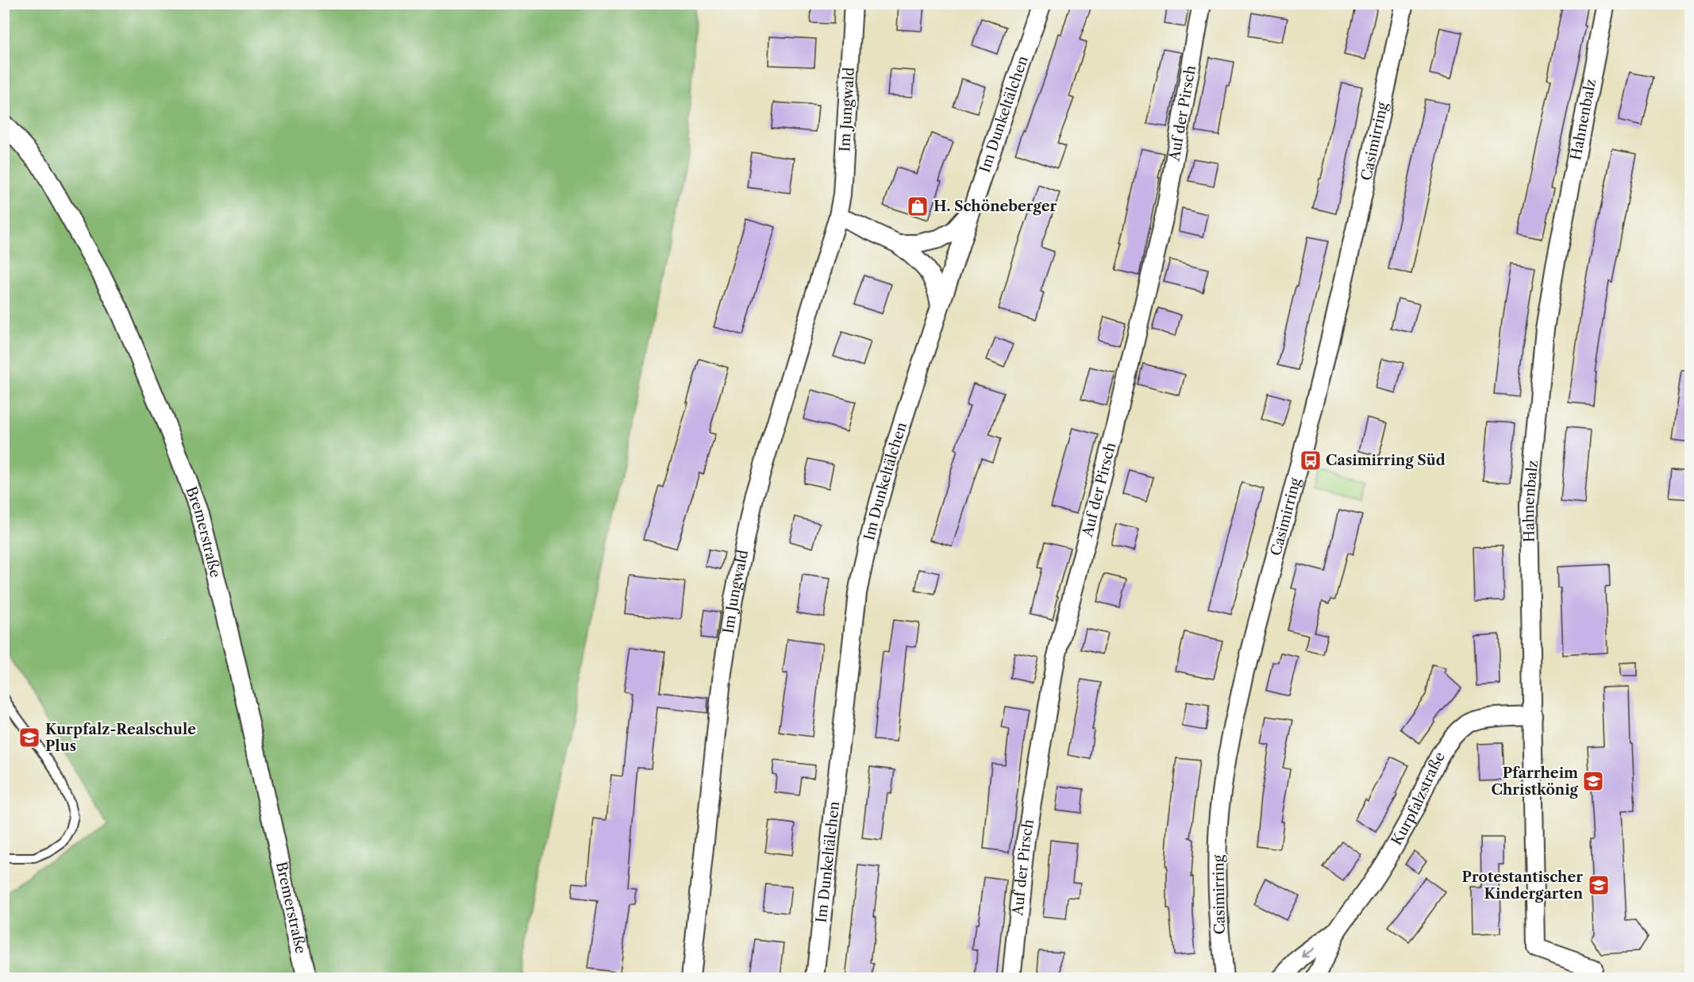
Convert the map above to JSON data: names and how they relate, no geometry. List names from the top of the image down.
{
  "streets": {
    "street": [
      "Im Jungwald",
      "Auf der Pirsch",
      "Im Dunkeltälchen",
      "Hahnenbalz",
      "Casimirring",
      "Bremerstraße",
      "Kurpfalzstraße"
    ]
  },
  "crossings": [
    ["Hahnenbalz", "Kurpfalzstraße"]
  ],
  "places": {
    "shop": ["H. Schöneberger"],
    "bus stop": ["Casimirring Süd"],
    "school or university": ["Kurpfalz-Realschule Plus", "Pfarrheim Christkönig", "Protestantischer Kindergarten"]
  }
}
